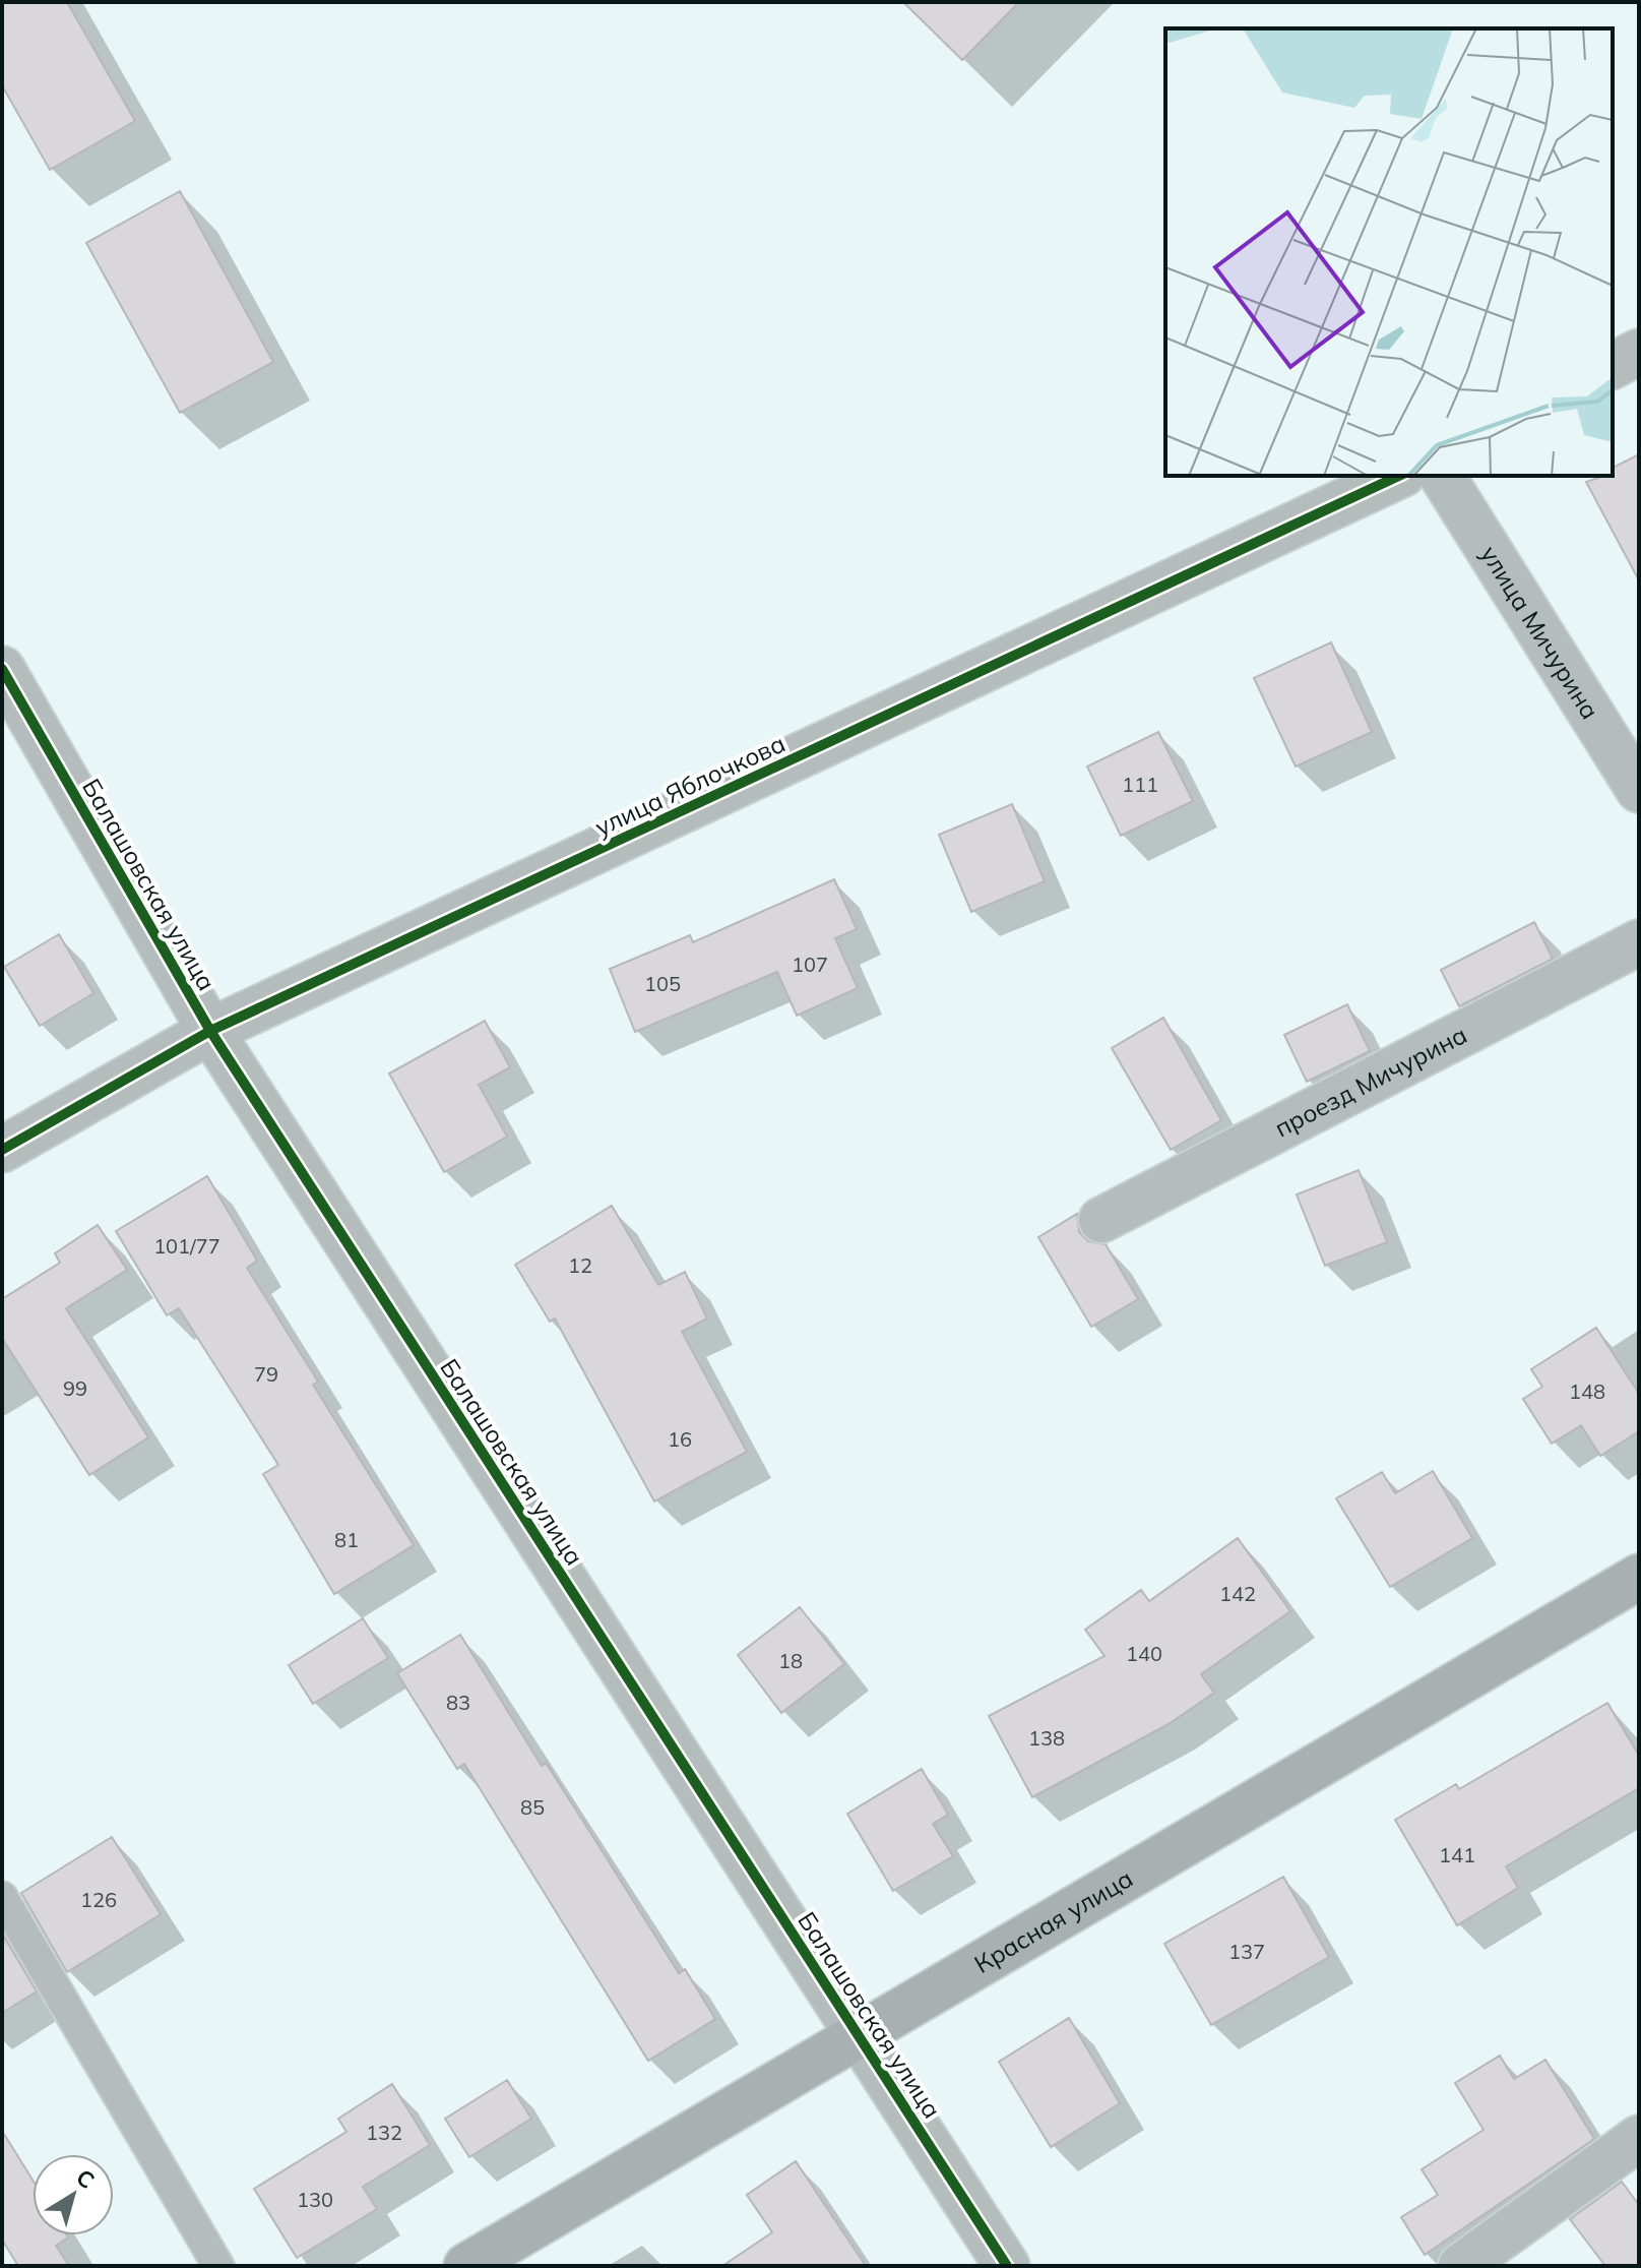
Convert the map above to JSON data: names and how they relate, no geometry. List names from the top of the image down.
{
  "streets": {
    "main road": ["Красная улица"],
    "street": [
      "улица Мичурина",
      "улица Яблочкова",
      "Балашовская улица",
      "проезд Мичурина"
    ]
  },
  "crossings": [
    ["улица Яблочкова", "Балашовская улица"],
    ["Балашовская улица", "Красная улица"]
  ],
  "house_numbers": [
    "111",
    "107",
    "105",
    "101/77",
    "12",
    "79",
    "99",
    "148",
    "16",
    "81",
    "142",
    "140",
    "18",
    "83",
    "138",
    "85",
    "141",
    "126",
    "137",
    "132",
    "130"
  ],
  "north": "top right"
}
